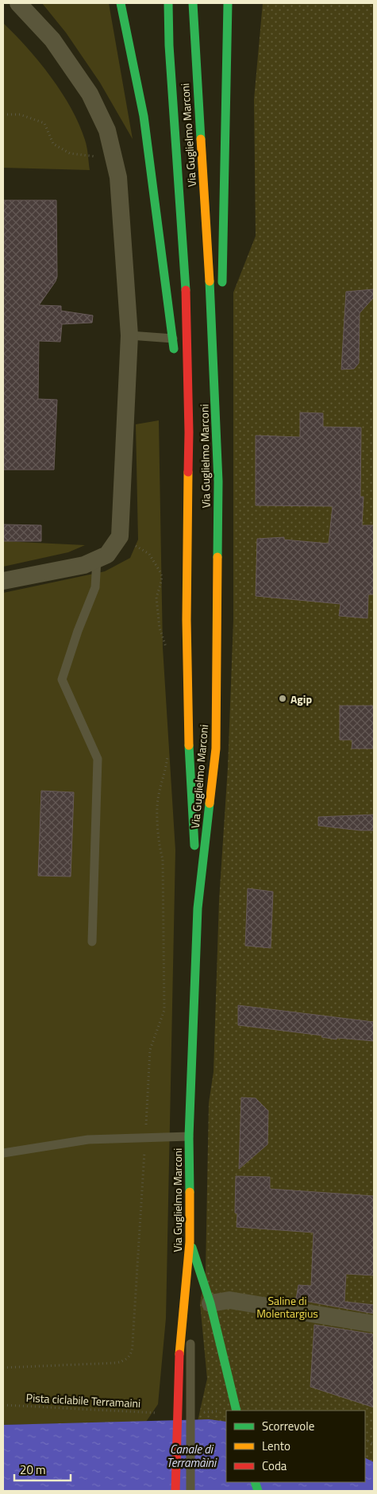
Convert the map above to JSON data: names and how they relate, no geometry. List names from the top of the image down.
{
  "streets": {
    "main road": ["Via Guglielmo Marconi"],
    "path": ["Pista ciclabile Terramaini"]
  },
  "water": ["Canale di Terramàini"],
  "parks": ["Saline di Molentargius"],
  "places": ["Agip"],
  "legend": ["Scorrevole", "Lento", "Coda"],
  "scale_bar": "20 m"
}
